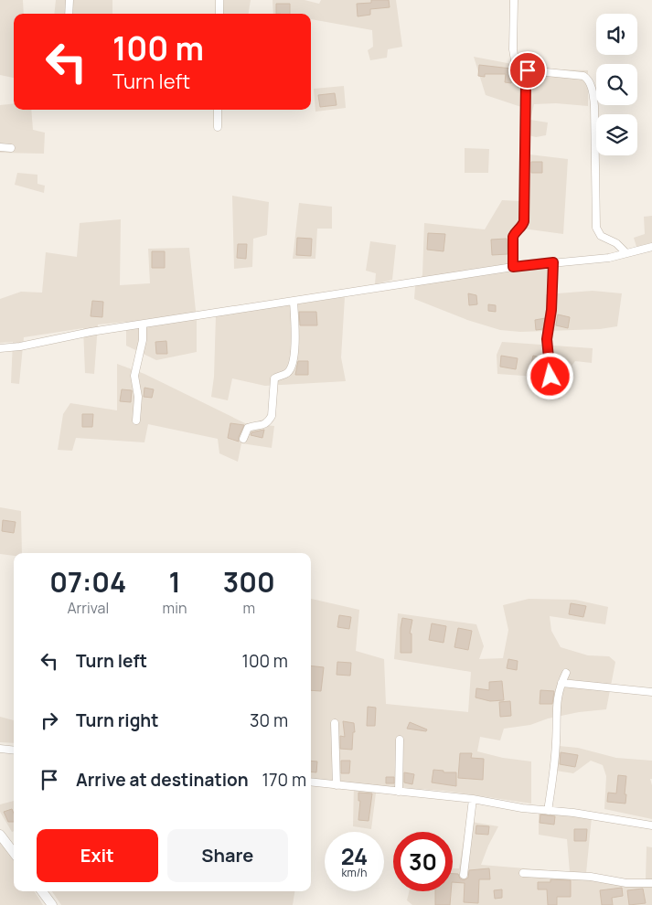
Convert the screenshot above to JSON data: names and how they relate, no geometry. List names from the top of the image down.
{
  "page": {
    "turn": ["100 m", "Turn left"],
    "eta": [
      "07:04",
      "Arrival",
      "1",
      "min",
      "300",
      "m"
    ],
    "list": [
      {
        "name": "Turn left",
        "value": "100 m"
      },
      {
        "name": "Turn right",
        "value": "30 m"
      },
      {
        "name": "Arrive at destination",
        "value": "170 m"
      }
    ],
    "buttons": ["Exit", "Share"],
    "speed": "24 km/h",
    "limit": "30"
  }
}
